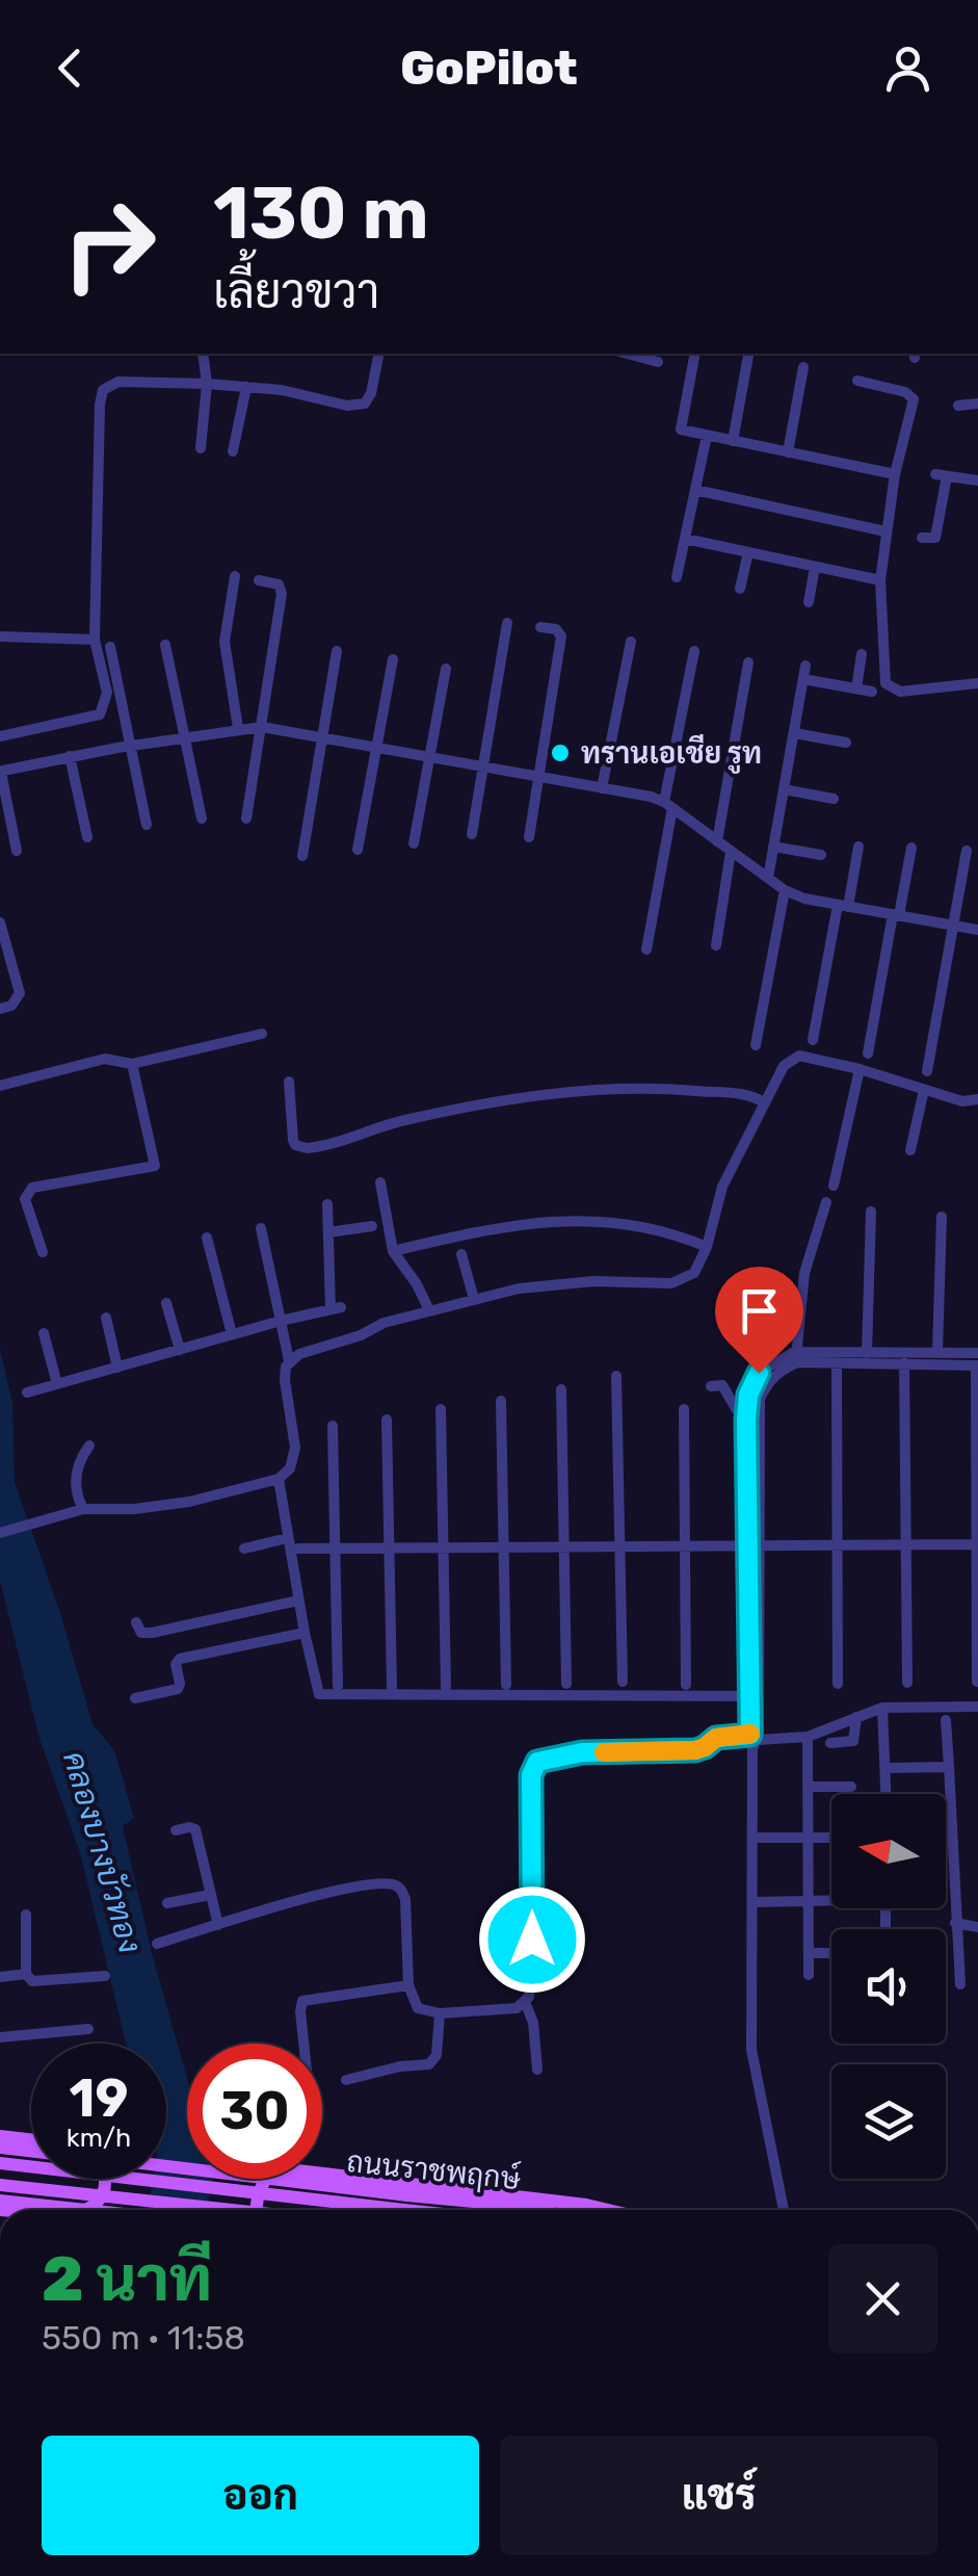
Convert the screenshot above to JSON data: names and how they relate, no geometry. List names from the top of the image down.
{
  "streets": {
    "main road": ["ถนนราชพฤกษ์"]
  },
  "water": ["คลองบางบัวทอง"],
  "places": ["ทรานเอเชีย รูท"],
  "north": "left",
  "page": {
    "header": "GoPilot",
    "turn": ["130 m", "เลี้ยวขวา"],
    "speed": "19 km/h",
    "limit": "30",
    "heading": ["2 นาที", "550 m · 11:58"],
    "buttons": ["ออก", "แชร์"]
  }
}
